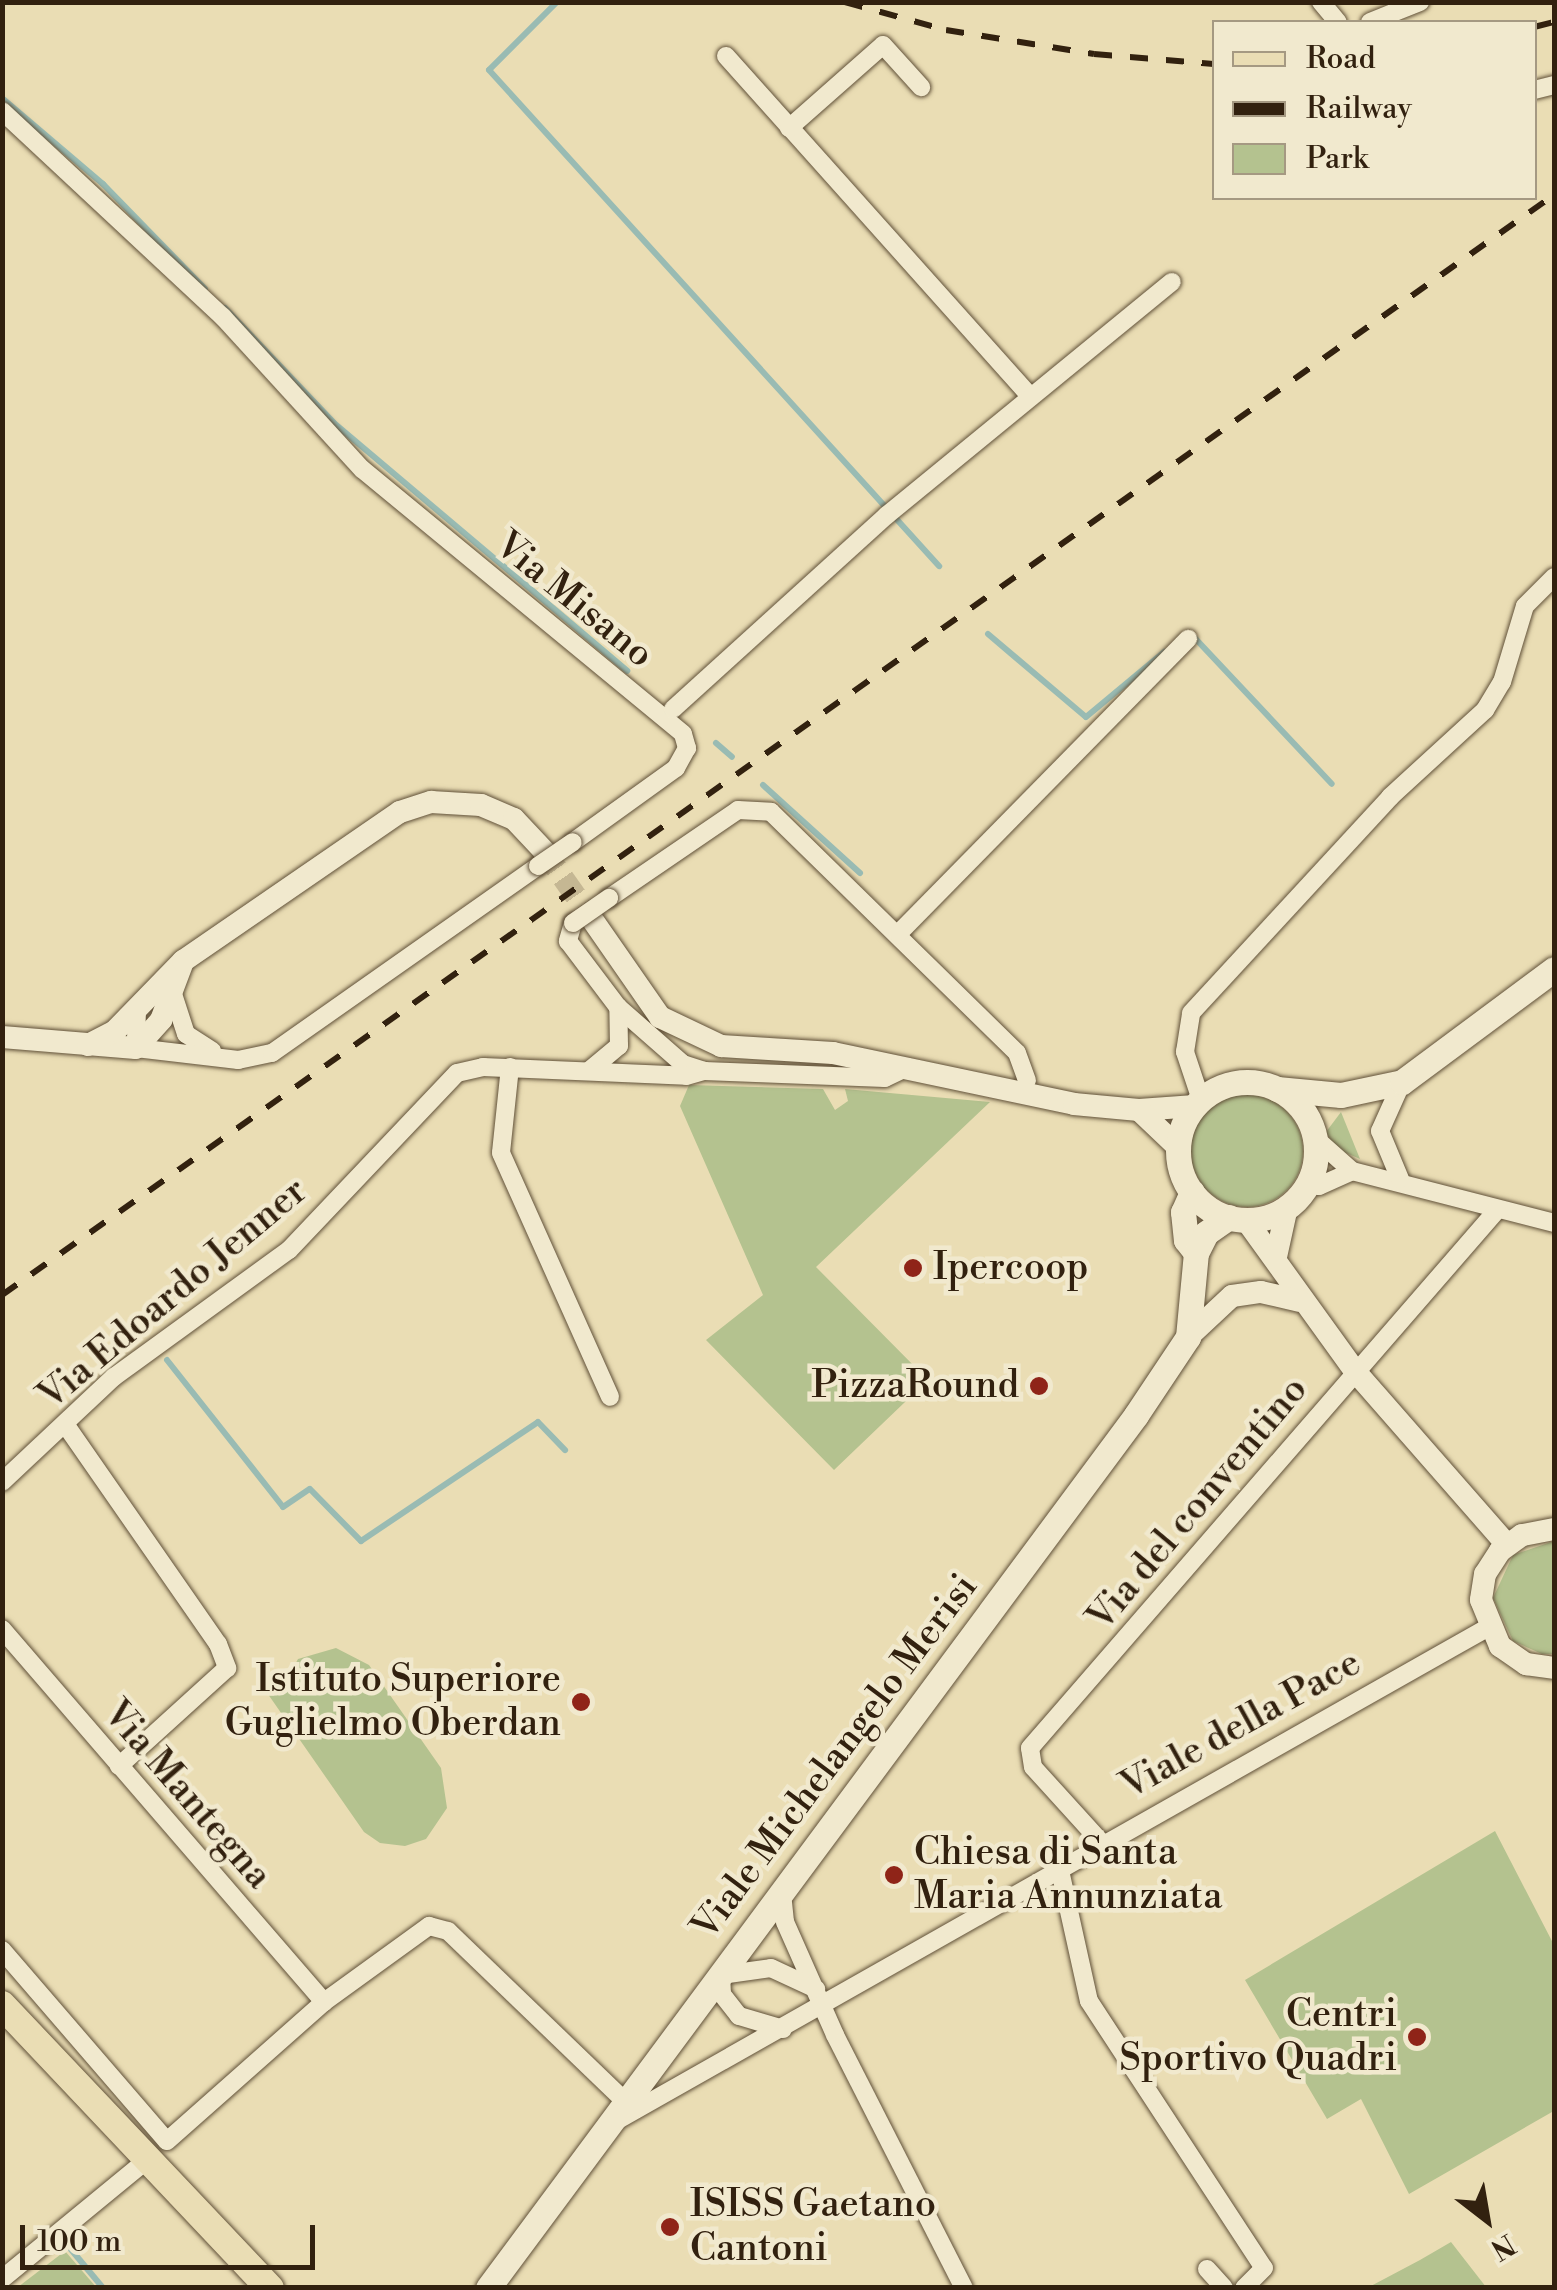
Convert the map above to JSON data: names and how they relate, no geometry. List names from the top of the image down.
{
  "streets": {
    "main road": ["Viale Michelangelo Merisi"],
    "street": [
      "Via Misano",
      "Via Edoardo Jenner",
      "Via del conventino",
      "Viale della Pace",
      "Via Mantegna"
    ]
  },
  "crossings": [
    ["Via del conventino", "Viale della Pace"],
    ["Viale della Pace", "Viale Michelangelo Merisi"]
  ],
  "places": [
    "Ipercoop",
    "PizzaRound",
    "Istituto Superiore Guglielmo Oberdan",
    "Chiesa di Santa Maria Annunziata",
    "Centri Sportivo Quadri",
    "ISISS Gaetano Cantoni"
  ],
  "legend": ["Road", "Railway", "Park"],
  "scale_bar": "100 m",
  "north": "bottom right"
}
